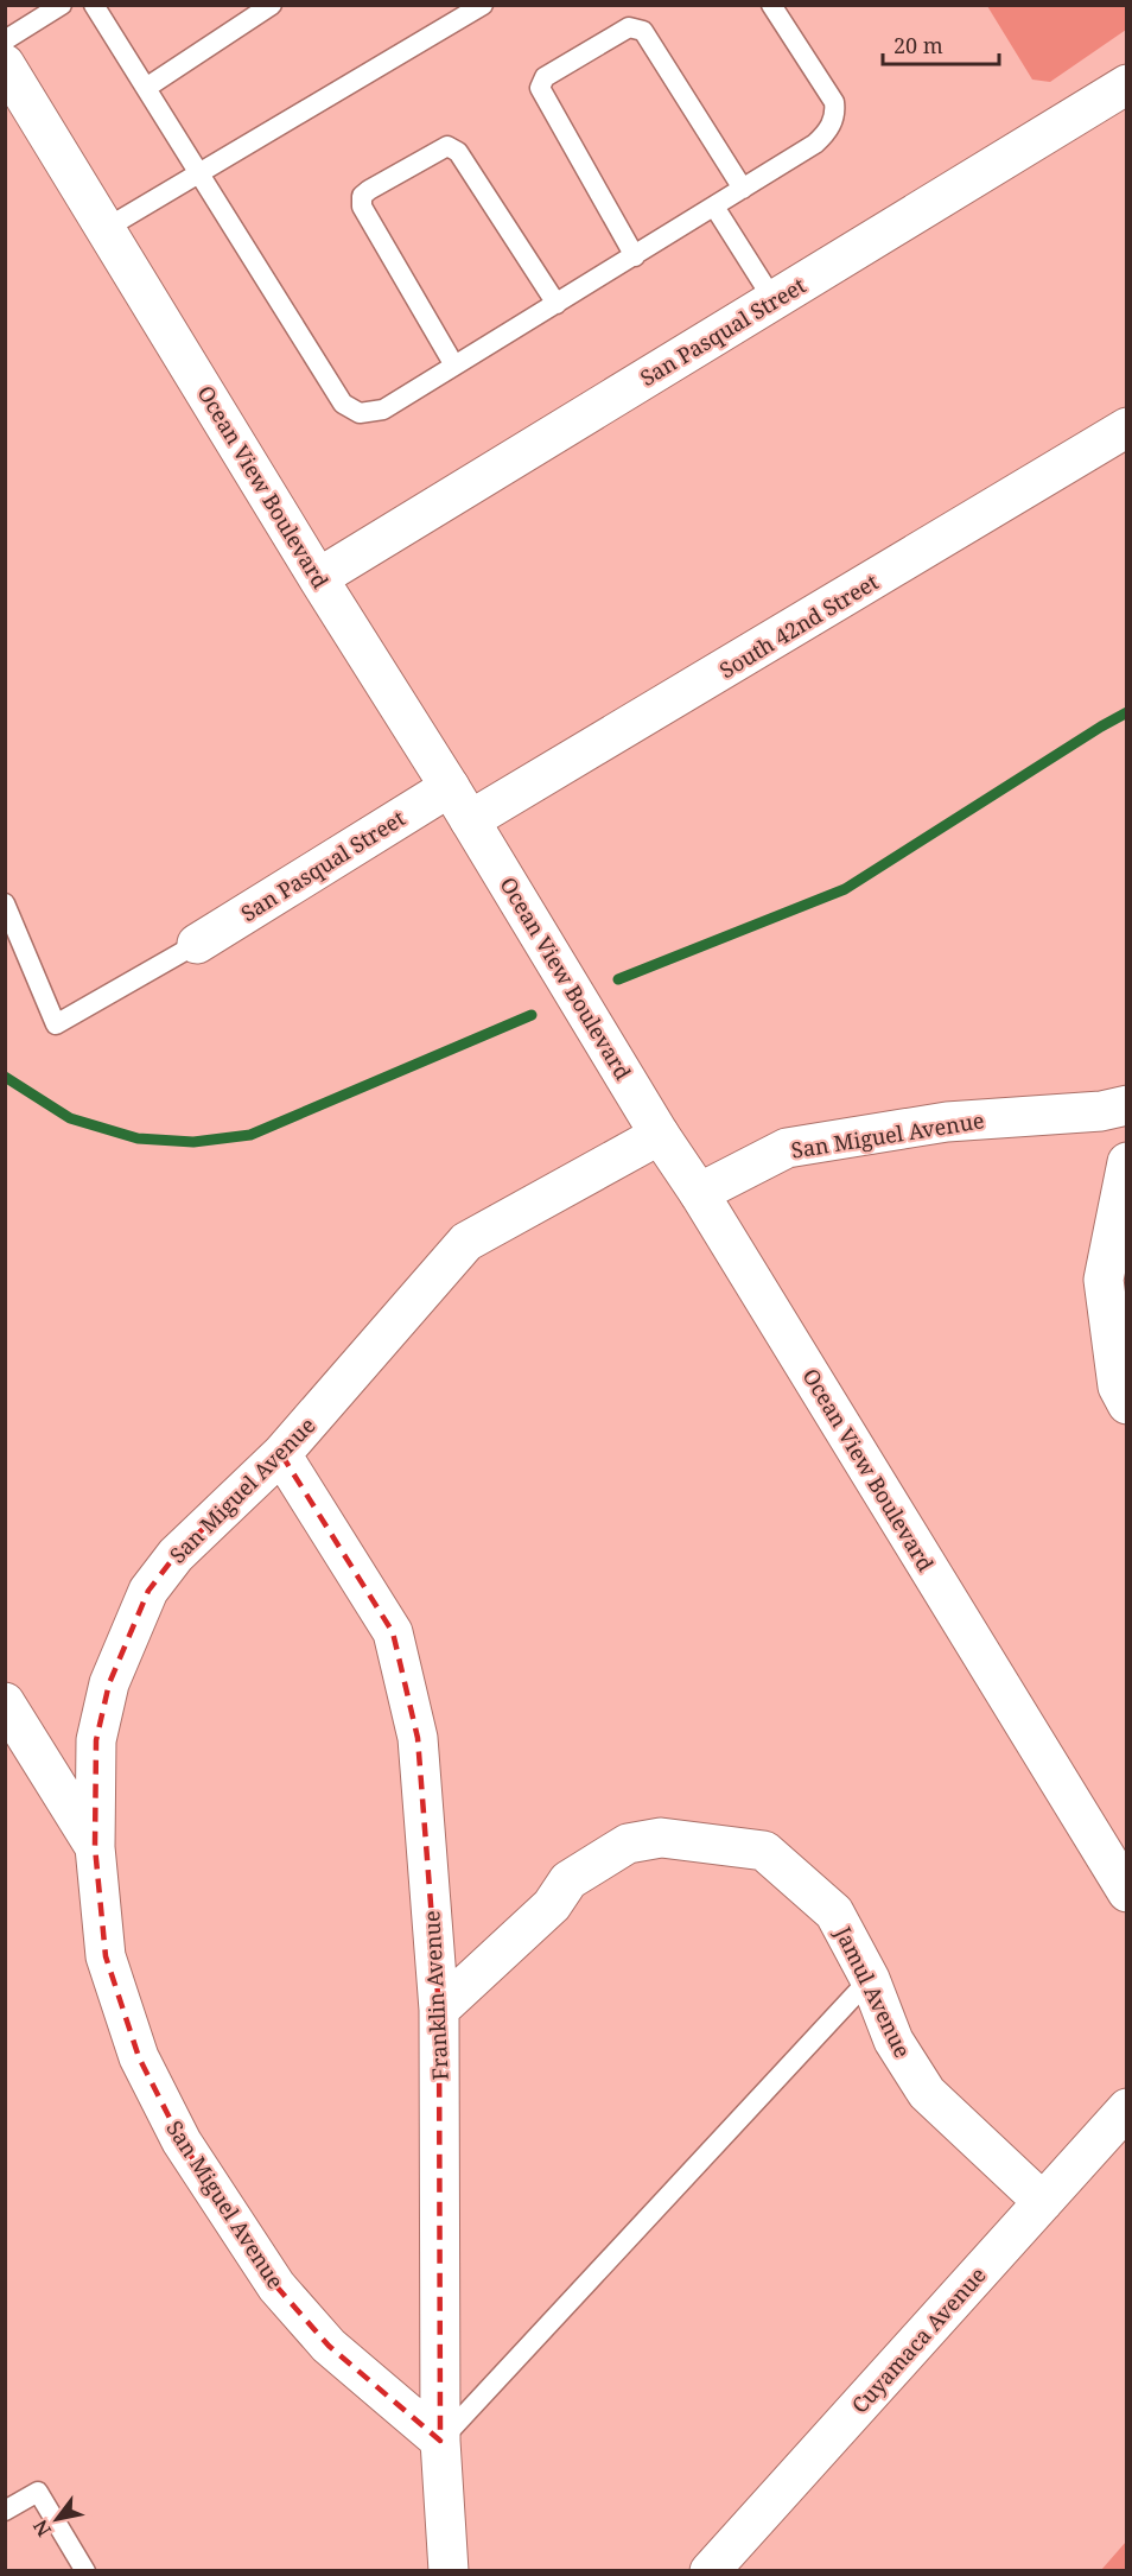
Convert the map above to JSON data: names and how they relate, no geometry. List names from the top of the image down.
{
  "streets": {
    "street": [
      "San Pasqual Street",
      "Ocean View Boulevard",
      "South 42nd Street",
      "San Miguel Avenue",
      "Jamul Avenue",
      "Franklin Avenue",
      "Cuyamaca Avenue"
    ]
  },
  "crossings": [
    ["San Pasqual Street", "Ocean View Boulevard"],
    ["Ocean View Boulevard", "South 42nd Street"],
    ["Ocean View Boulevard", "San Miguel Avenue"],
    ["San Miguel Avenue", "Franklin Avenue"],
    ["Jamul Avenue", "Franklin Avenue"],
    ["Jamul Avenue", "Cuyamaca Avenue"]
  ],
  "scale_bar": "20 m",
  "north": "bottom left"
}
